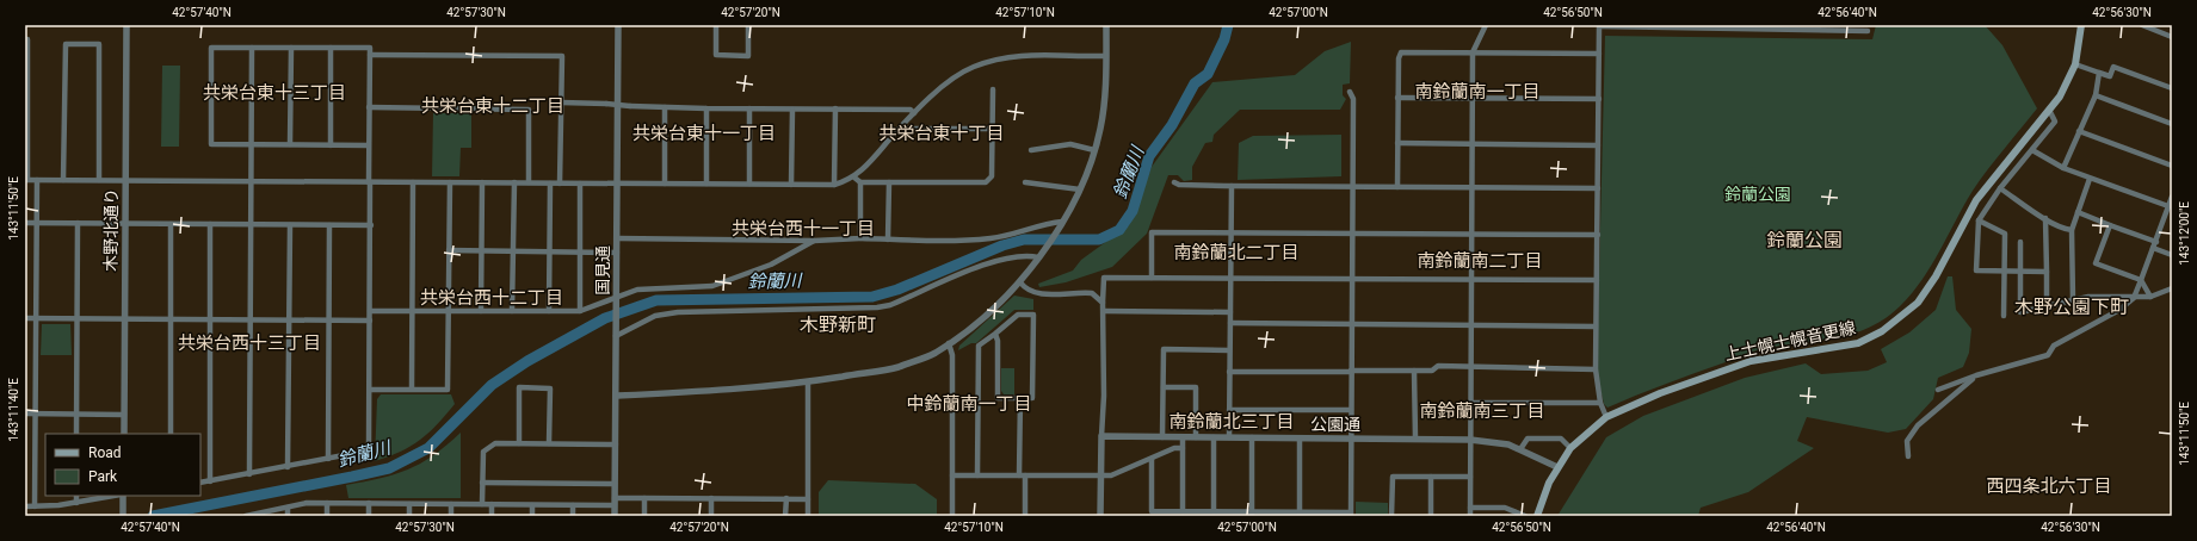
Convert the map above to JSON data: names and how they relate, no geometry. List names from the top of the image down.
{
  "streets": {
    "main road": ["上士幌士幌音更線"],
    "street": ["木野北通り", "国見通", "公園通"]
  },
  "crossings": [
    ["上士幌士幌音更線", "公園通"]
  ],
  "districts": [
    "南鈴蘭南一丁目",
    "共栄台東十三丁目",
    "共栄台東十二丁目",
    "共栄台東十一丁目",
    "共栄台東十丁目",
    "共栄台西十一丁目",
    "鈴蘭公園",
    "南鈴蘭北二丁目",
    "南鈴蘭南二丁目",
    "共栄台西十二丁目",
    "木野公園下町",
    "木野新町",
    "共栄台西十三丁目",
    "中鈴蘭南一丁目",
    "南鈴蘭南三丁目",
    "南鈴蘭北三丁目",
    "西四条北六丁目"
  ],
  "water": ["鈴蘭川"],
  "parks": ["鈴蘭公園"],
  "legend": ["Road", "Park"],
  "coordinates": [
    "42°57'40\"N",
    "42°57'30\"N",
    "42°57'20\"N",
    "42°57'10\"N",
    "42°57'00\"N",
    "42°56'50\"N",
    "42°56'40\"N",
    "42°56'30\"N",
    "143°11'50\"E",
    "143°12'00\"E",
    "143°11'40\"E"
  ]
}
